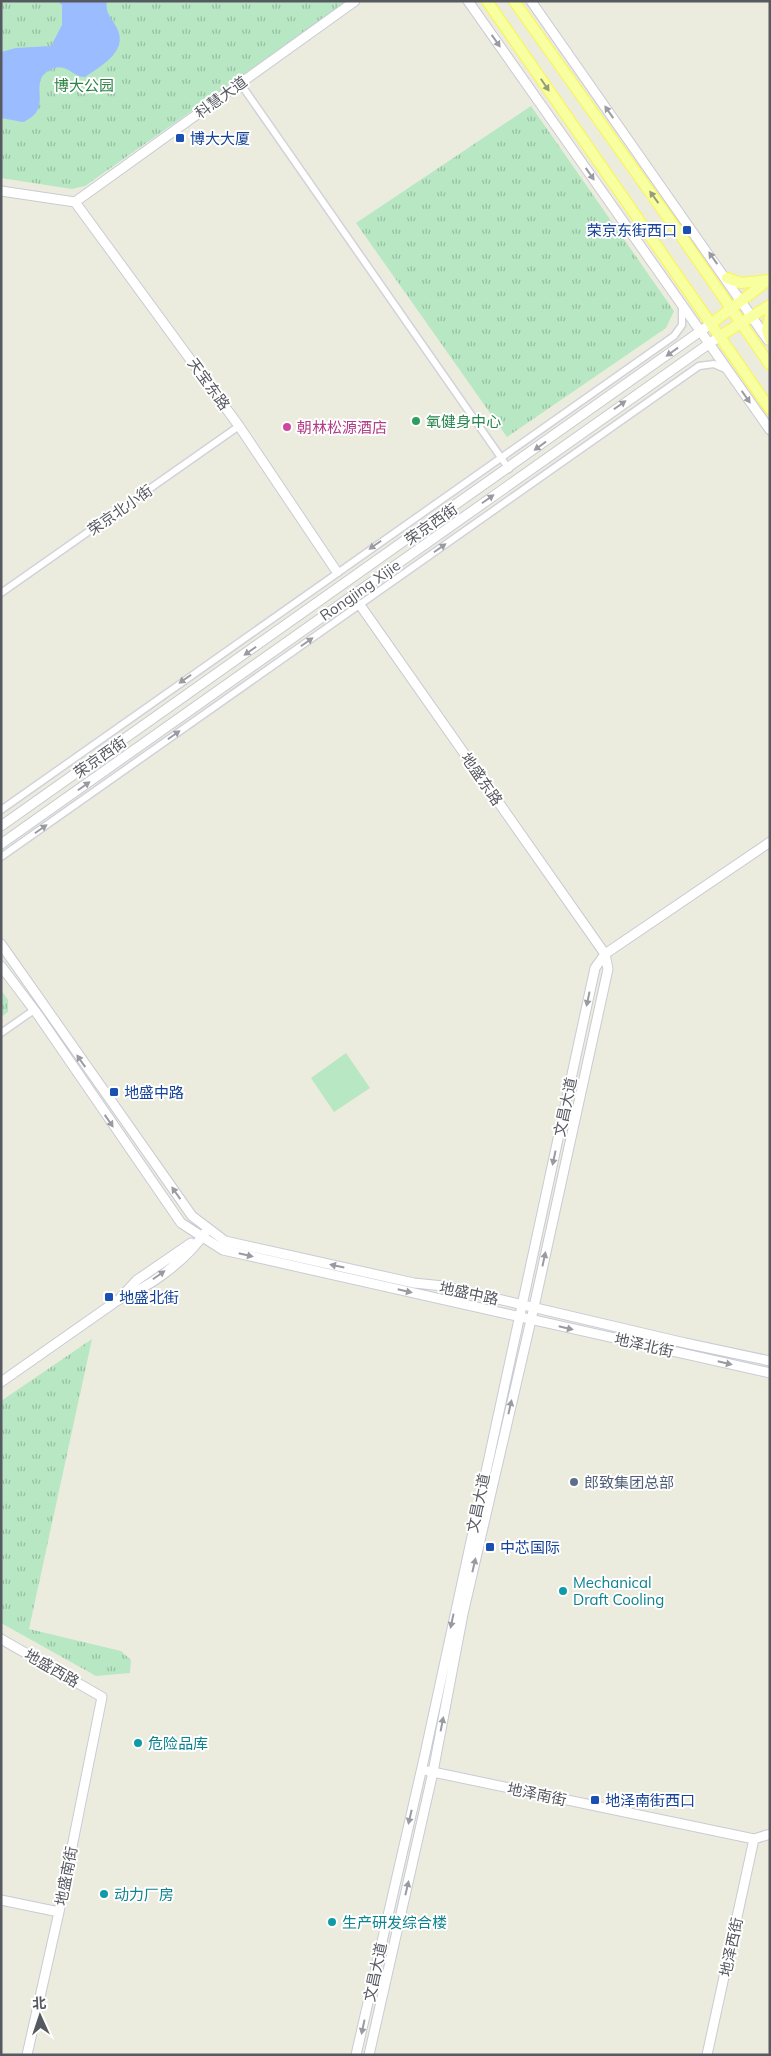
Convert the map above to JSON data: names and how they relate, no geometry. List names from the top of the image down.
{
  "streets": {
    "street": [
      "科慧大道",
      "天宝东路",
      "荣京北小街",
      "荣京西街",
      "Rongjing Xijie",
      "地盛东路",
      "文昌大道",
      "地盛中路",
      "地泽北街",
      "地盛西路",
      "地泽南街",
      "地盛南街",
      "地泽西街"
    ]
  },
  "crossings": [
    ["科慧大道", "天宝东路"],
    ["天宝东路", "荣京北小街"],
    ["地盛东路", "文昌大道"],
    ["文昌大道", "地盛中路"],
    ["文昌大道", "地泽北街"],
    ["文昌大道", "地泽南街"],
    ["地盛中路", "地泽北街"],
    ["地盛西路", "地盛南街"],
    ["地泽南街", "地泽西街"]
  ],
  "parks": ["博大公园"],
  "places": {
    "transit": [
      "博大大厦",
      "荣京东街西口",
      "地盛中路",
      "地盛北街",
      "中芯国际",
      "地泽南街西口"
    ],
    "other": [
      "氧健身中心",
      "朝林松源酒店",
      "郎致集团总部",
      "Mechanical Draft Cooling",
      "危险品库",
      "动力厂房",
      "生产研发综合楼"
    ]
  },
  "north": "top"
}
